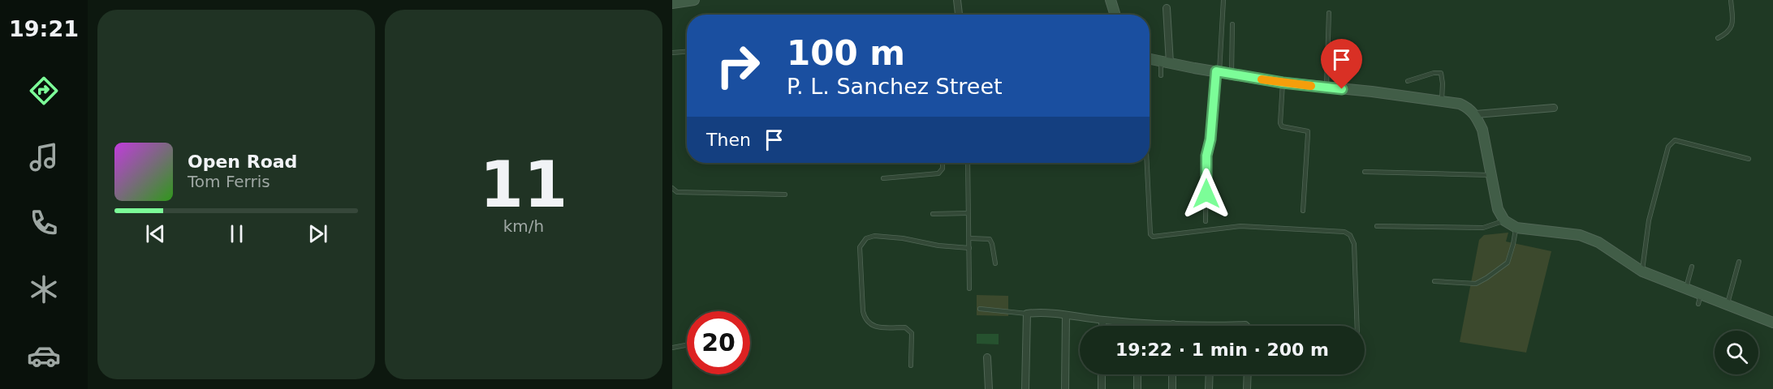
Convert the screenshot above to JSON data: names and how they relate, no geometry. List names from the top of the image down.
{
  "page": {
    "tabs": "19:21",
    "tile": ["11", "km/h"],
    "turn": ["100 m", "P. L. Sanchez Street"],
    "then": "Then",
    "song": ["Open Road", "Tom Ferris"],
    "limit": "20",
    "trip": "19:22 · 1 min · 200 m"
  }
}
